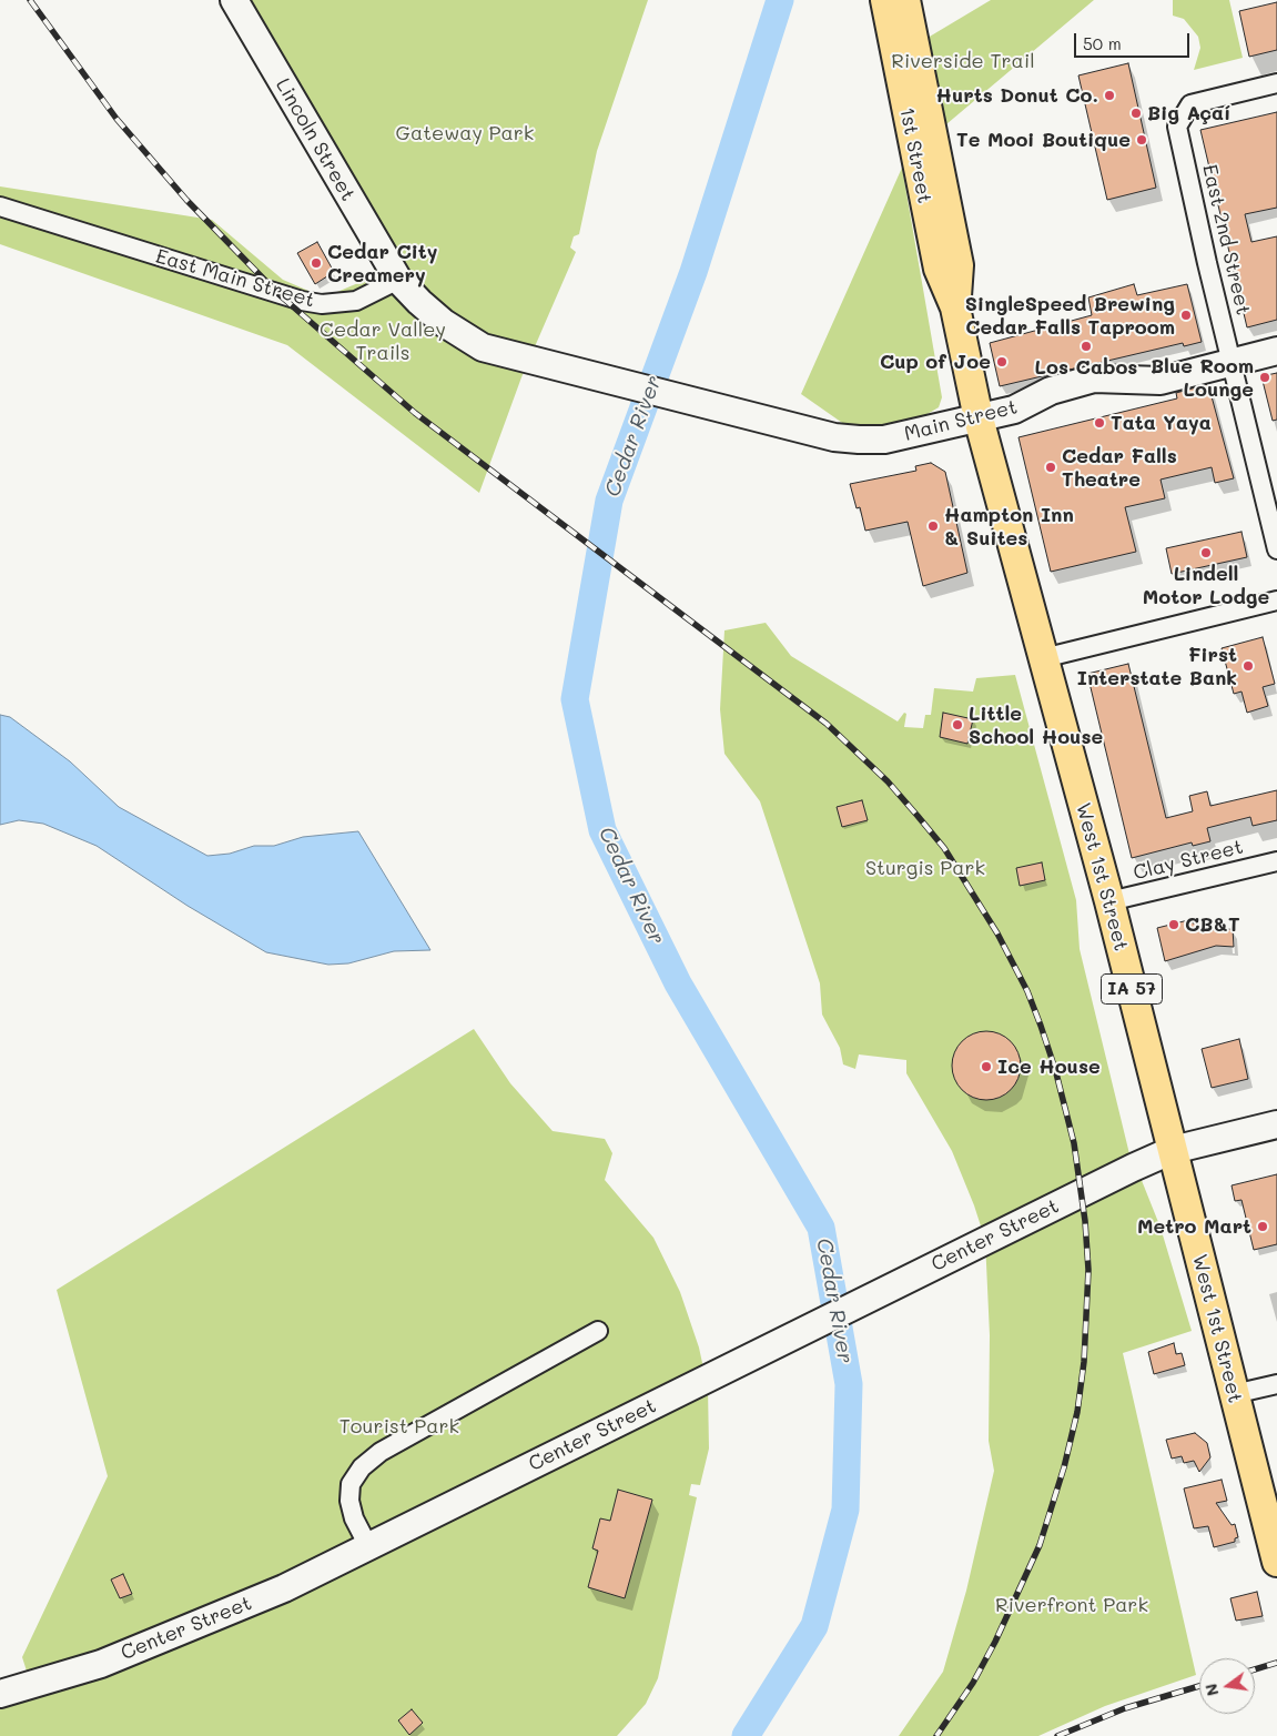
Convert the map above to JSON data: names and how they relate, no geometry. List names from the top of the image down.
{
  "streets": {
    "main road": [
      "Lincoln Street",
      "1st Street",
      "Main Street",
      "West 1st Street",
      "IA 57",
      "Center Street"
    ],
    "street": ["East 2nd Street", "East Main Street", "Clay Street"]
  },
  "crossings": [
    ["Lincoln Street", "East Main Street"],
    ["Lincoln Street", "Main Street"],
    ["1st Street", "Main Street"],
    ["1st Street", "West 1st Street"],
    ["East 2nd Street", "Main Street"],
    ["East Main Street", "Main Street"],
    ["Main Street", "West 1st Street"],
    ["Clay Street", "West 1st Street"],
    ["West 1st Street", "Center Street"]
  ],
  "water": ["Cedar River"],
  "parks": [
    "Riverside Trail",
    "Gateway Park",
    "Cedar Valley Trails",
    "Sturgis Park",
    "Tourist Park",
    "Riverfront Park"
  ],
  "places": [
    "Hurts Donut Co.",
    "Big Açaí",
    "Te Mooi Boutique",
    "Cedar City Creamery",
    "SingleSpeed Brewing Cedar Falls Taproom",
    "Los Cabos",
    "Cup of Joe",
    "Blue Room Lounge",
    "Tata Yaya",
    "Cedar Falls Theatre",
    "Hampton Inn & Suites",
    "Lindell Motor Lodge",
    "First Interstate Bank",
    "Little School House",
    "CB&T",
    "Ice House",
    "Metro Mart"
  ],
  "scale_bar": "50 m",
  "north": "left"
}
